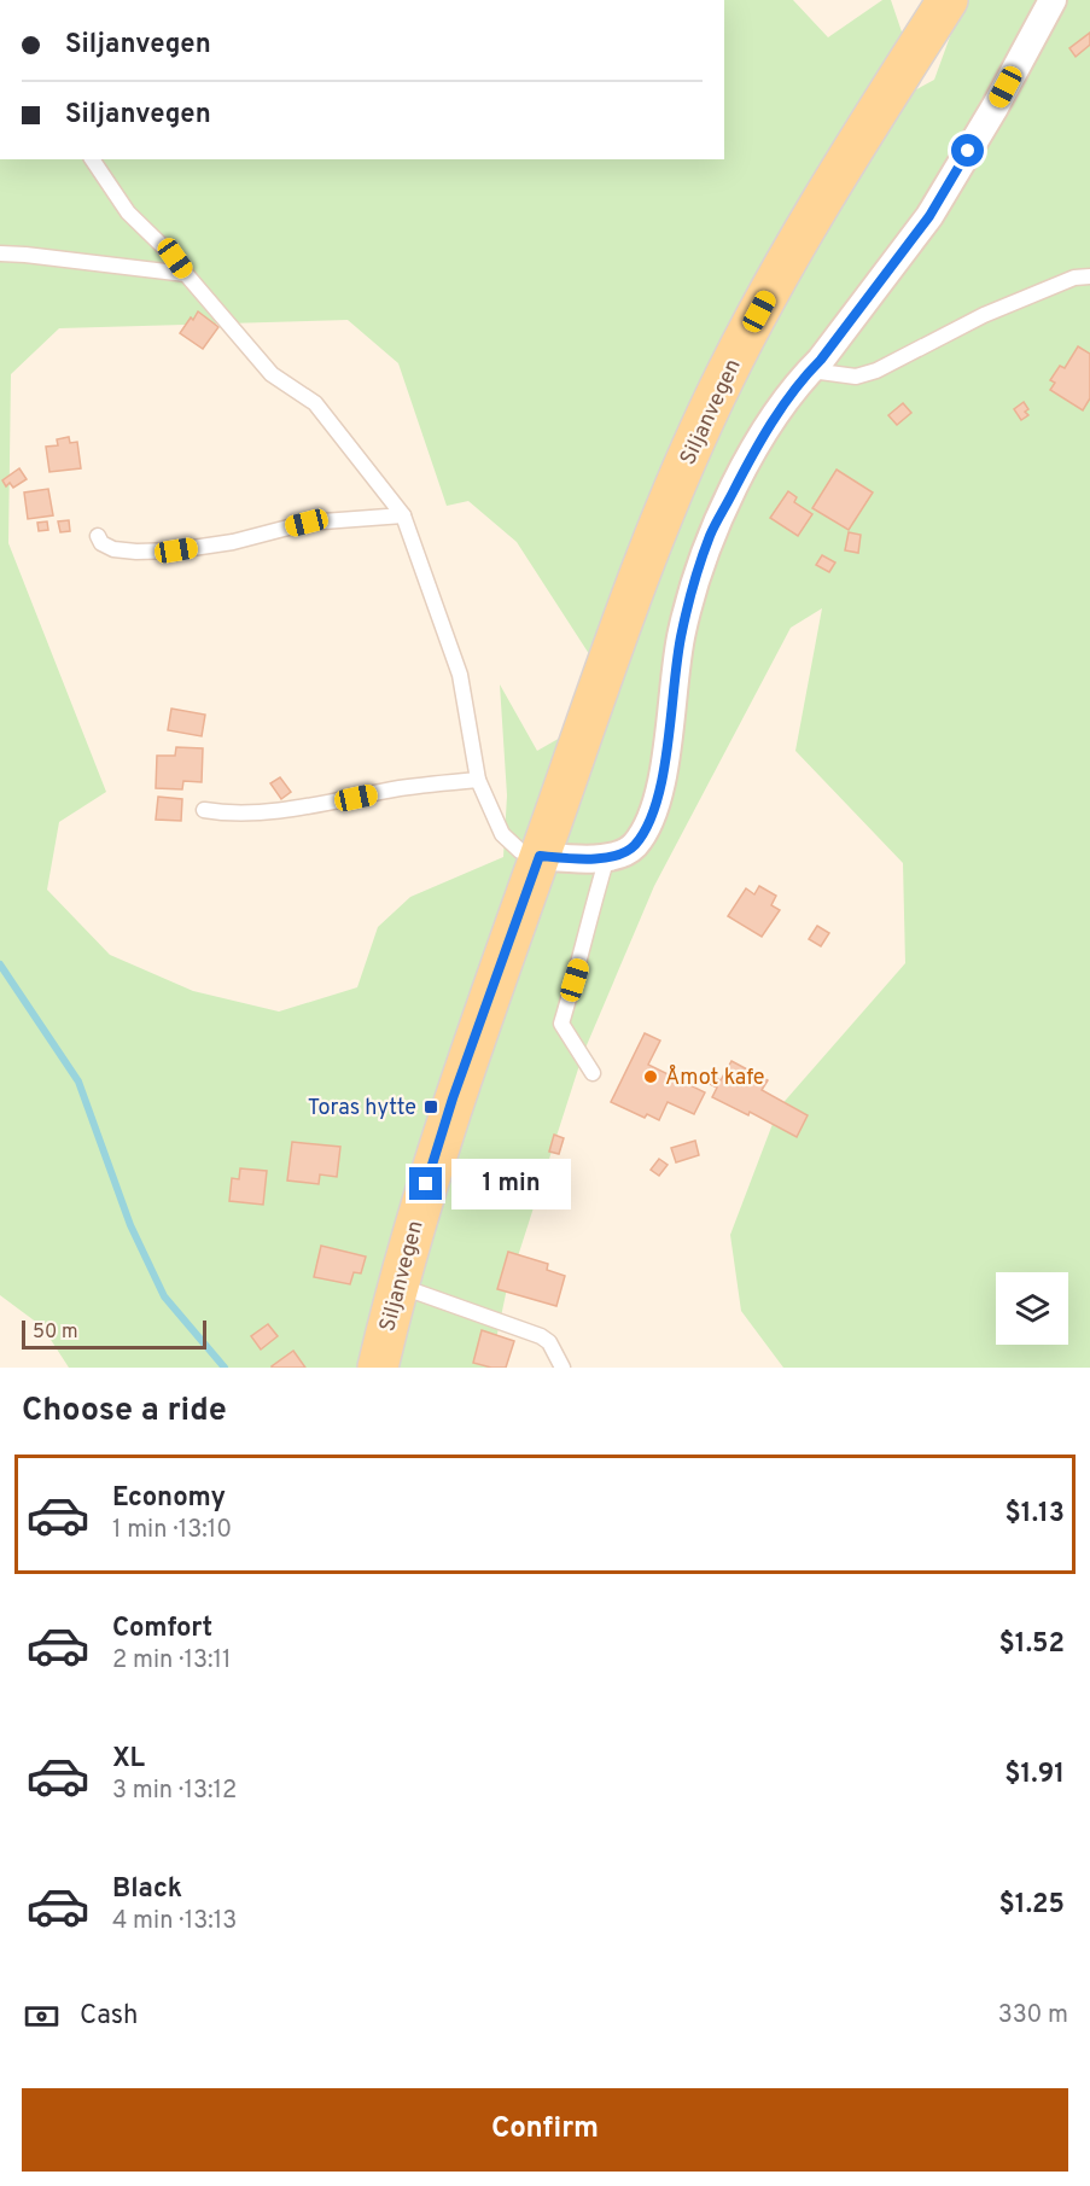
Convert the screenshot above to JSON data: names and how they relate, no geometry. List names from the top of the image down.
{
  "streets": {
    "main road": ["Siljanvegen"]
  },
  "places": {
    "other": ["Åmot kafe"],
    "transit": ["Toras hytte"]
  },
  "scale_bar": "50 m",
  "page": {
    "banner": ["Siljanvegen", "Siljanvegen"],
    "bubble": "1 min",
    "scale": "50 m",
    "heading": "Choose a ride",
    "list": [
      {
        "name": "Economy",
        "note": "1 min · 13:10",
        "value": "$1.13"
      },
      {
        "name": "Comfort",
        "note": "2 min · 13:11",
        "value": "$1.52"
      },
      {
        "name": "XL",
        "note": "3 min · 13:12",
        "value": "$1.91"
      },
      {
        "name": "Black",
        "note": "4 min · 13:13",
        "value": "$1.25"
      }
    ],
    "pay": ["Cash", "330 m"],
    "buttons": "Confirm"
  }
}
